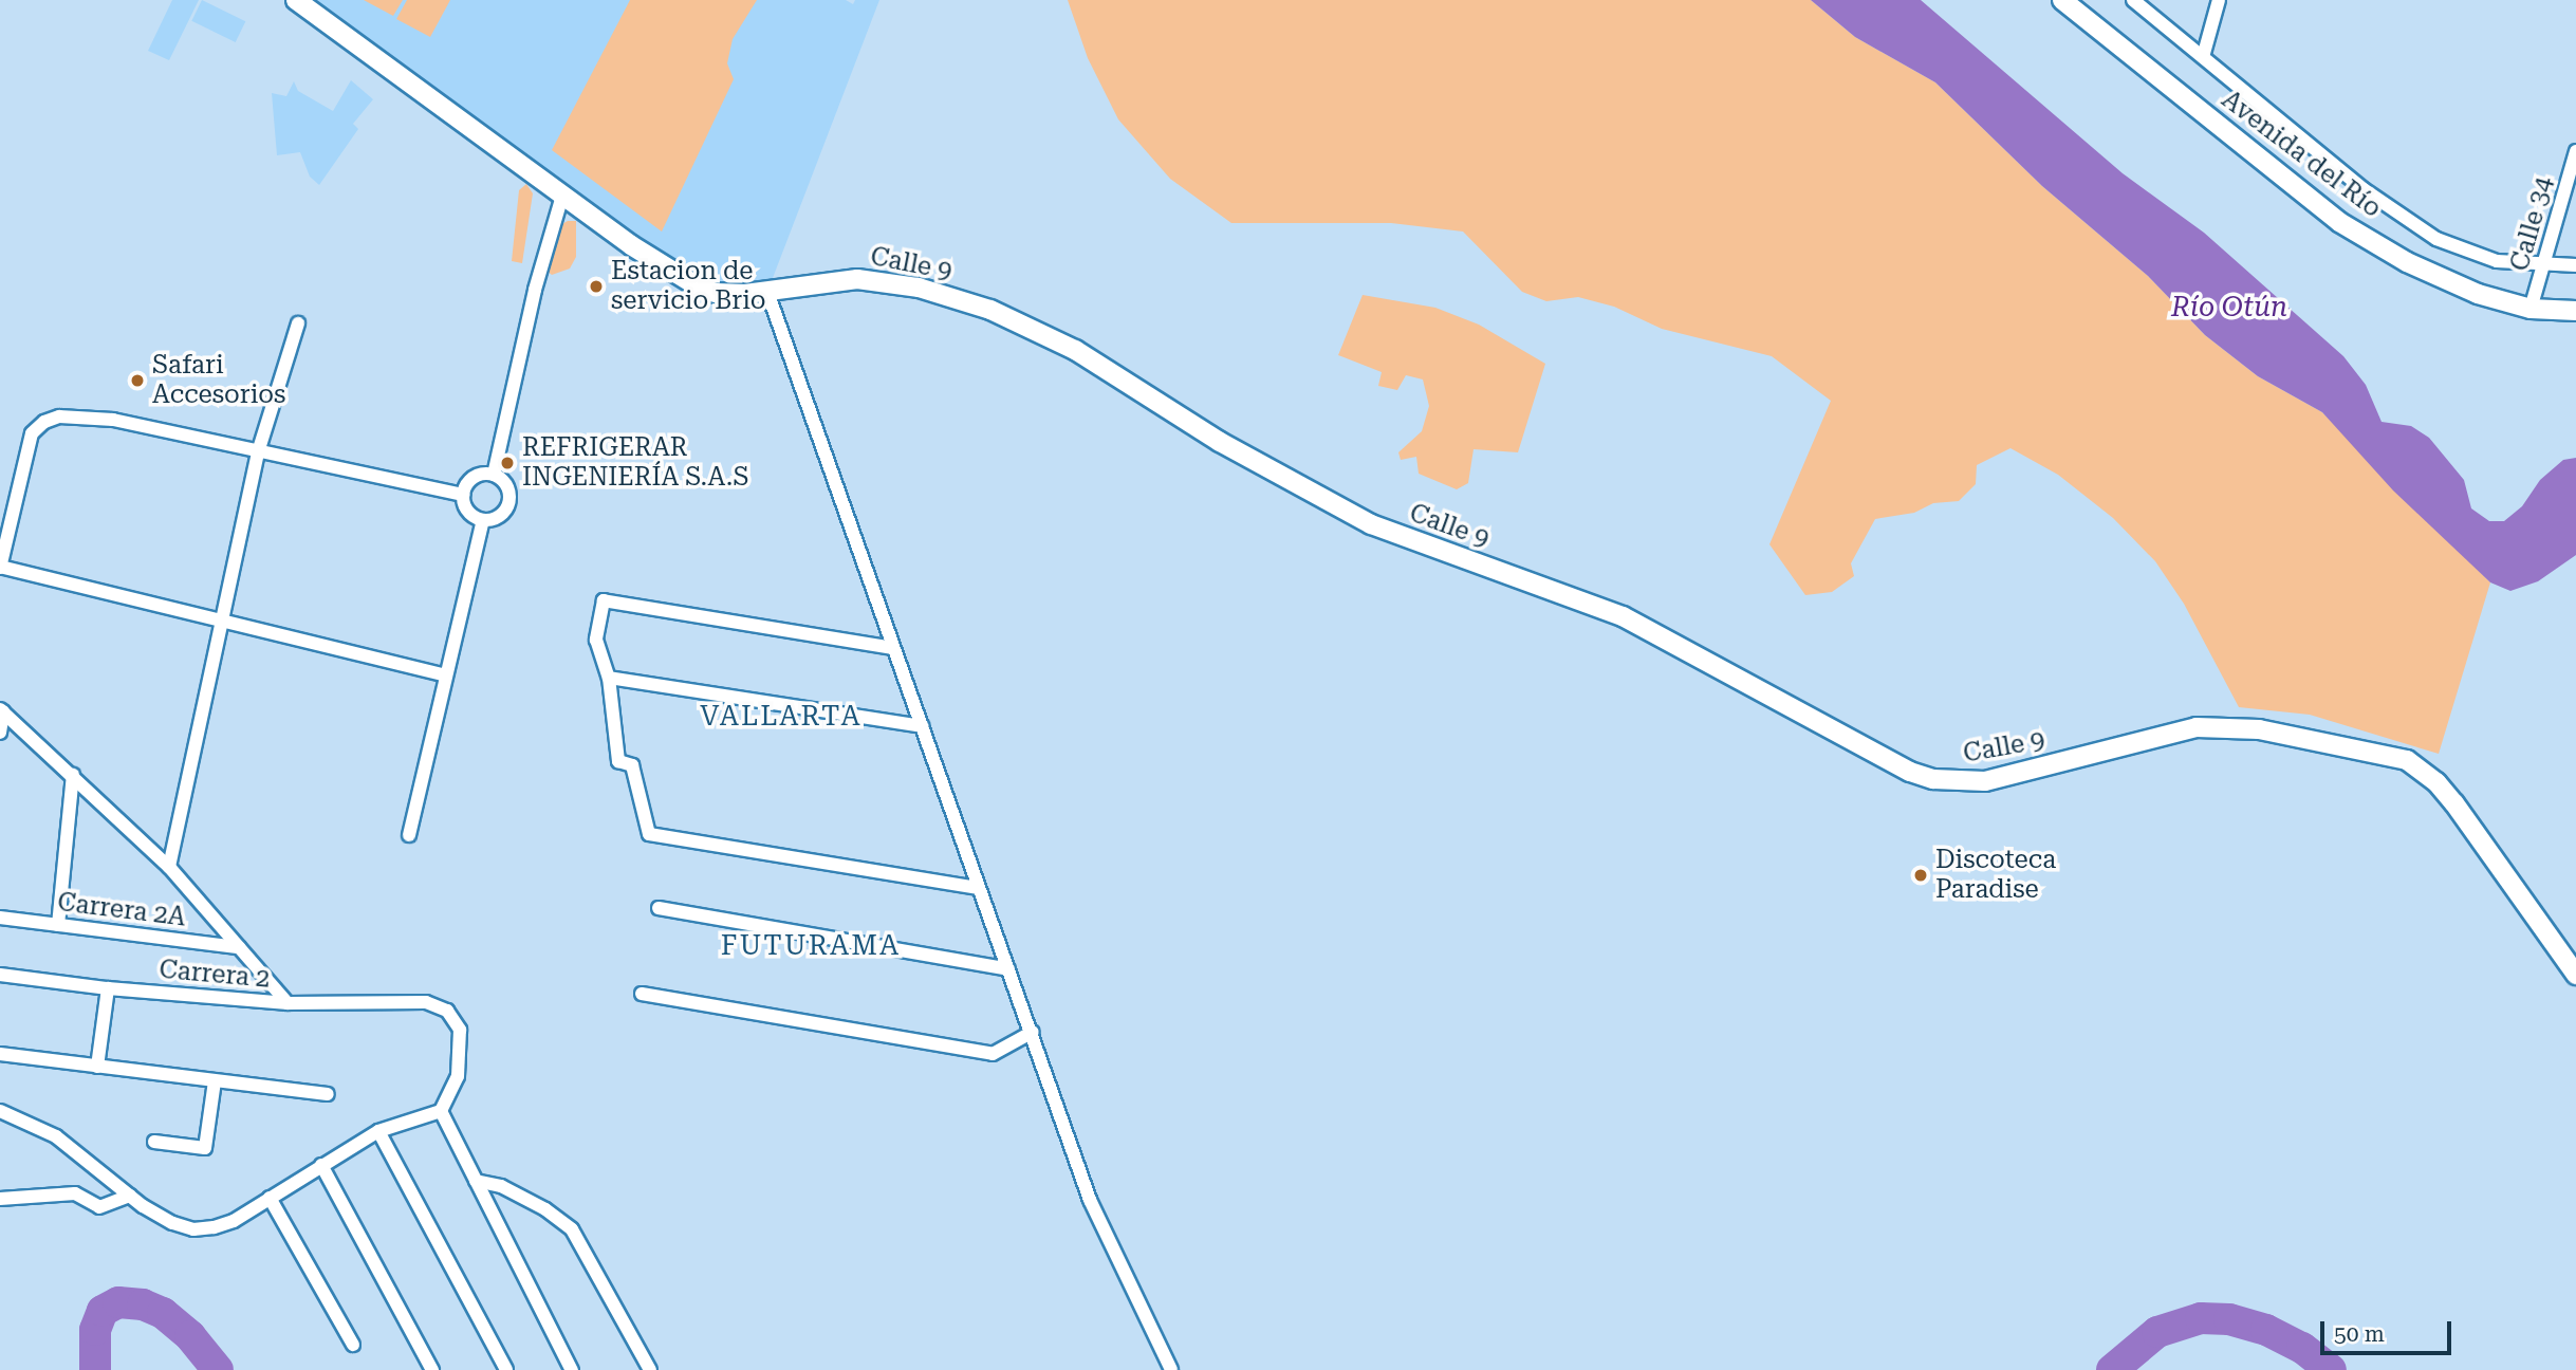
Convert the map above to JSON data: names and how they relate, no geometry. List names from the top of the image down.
{
  "streets": {
    "main road": ["Avenida del Río", "Calle 9"],
    "street": ["Calle 34", "Carrera 2A", "Carrera 2"]
  },
  "crossings": [
    ["Avenida del Río", "Calle 34"]
  ],
  "districts": ["VALLARTA", "FUTURAMA"],
  "water": ["Río Otún"],
  "places": [
    "Estacion de servicio Brio",
    "Safari Accesorios",
    "REFRIGERAR INGENIERÍA S.A.S",
    "Discoteca Paradise"
  ],
  "scale_bar": "50 m"
}
